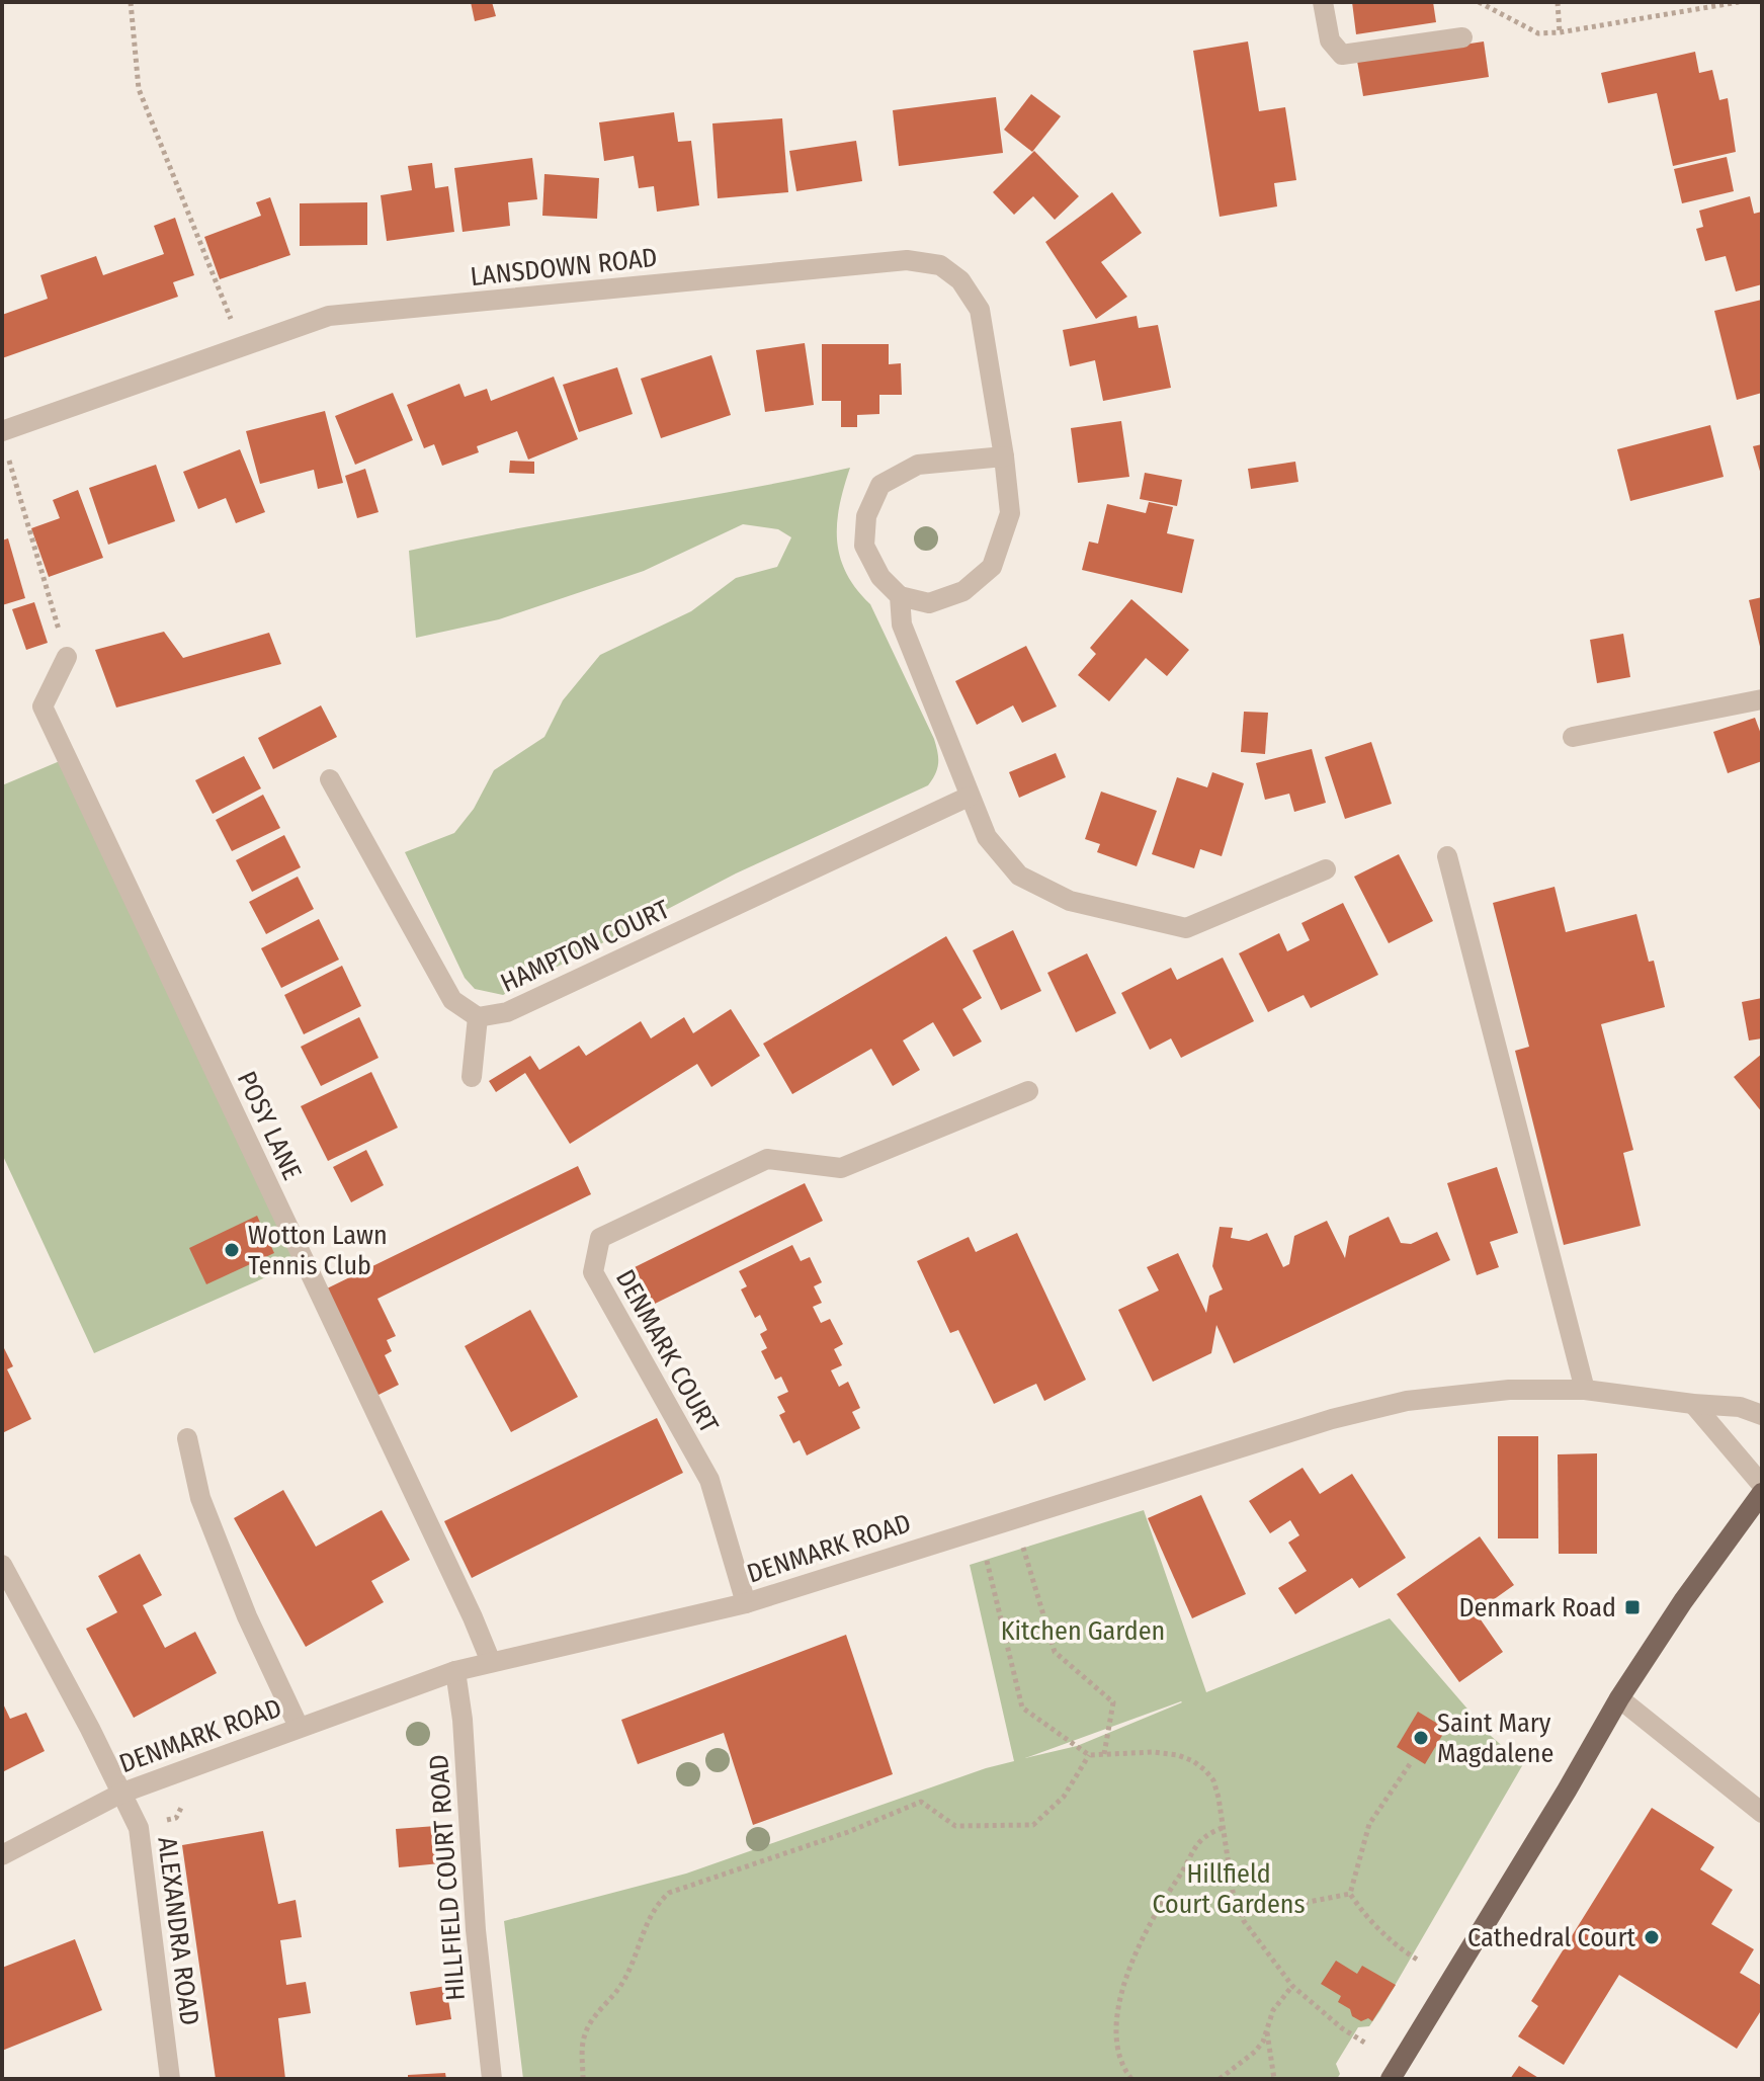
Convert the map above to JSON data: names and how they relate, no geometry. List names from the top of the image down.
{
  "streets": {
    "street": [
      "LANSDOWN ROAD",
      "HAMPTON COURT",
      "POSY LANE",
      "DENMARK COURT",
      "DENMARK ROAD",
      "HILLFIELD COURT ROAD",
      "ALEXANDRA ROAD"
    ]
  },
  "crossings": [
    ["POSY LANE", "DENMARK ROAD"],
    ["DENMARK COURT", "DENMARK ROAD"],
    ["DENMARK ROAD", "HILLFIELD COURT ROAD"],
    ["DENMARK ROAD", "ALEXANDRA ROAD"]
  ],
  "parks": ["Kitchen Garden", "Hillfield Court Gardens"],
  "places": {
    "other": ["Wotton Lawn Tennis Club", "Saint Mary Magdalene", "Cathedral Court"],
    "transit": ["Denmark Road"]
  }
}
